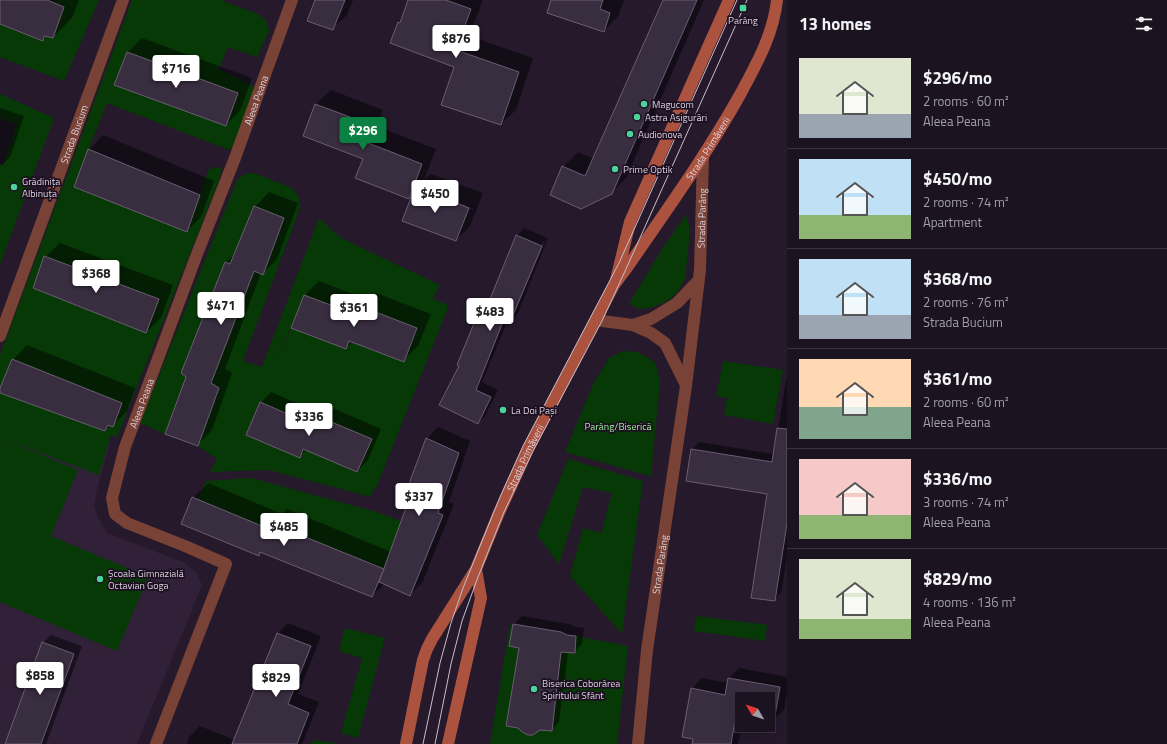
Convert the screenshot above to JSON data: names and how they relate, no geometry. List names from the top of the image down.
{
  "streets": {
    "main road": ["Strada Primăverii"],
    "street": ["Aleea Peana", "Strada Bucium", "Strada Parâng"]
  },
  "crossings": [
    ["Strada Primăverii", "Strada Parâng"]
  ],
  "parks": ["Parâng/Biserică"],
  "places": {
    "transit": ["Parâng"],
    "other": [
      "Magucom",
      "Astra Asigurări",
      "Audionova",
      "Prime Optik",
      "Grădinița Albinuța",
      "La Doi Pași",
      "Școala Gimnazială Octavian Goga",
      "Biserica Coborârea Spiritului Sfânt"
    ]
  },
  "north": "top left",
  "page": {
    "heading": "13 homes",
    "price": [
      "$876",
      "$716",
      "$296",
      "$450",
      "$368",
      "$471",
      "$361",
      "$483",
      "$336",
      "$337",
      "$485",
      "$858",
      "$829"
    ],
    "list": [
      {
        "name": "$296/mo",
        "note": "2 rooms · 60 m² · Aleea Peana"
      },
      {
        "name": "$450/mo",
        "note": "2 rooms · 74 m² · Apartment"
      },
      {
        "name": "$368/mo",
        "note": "2 rooms · 76 m² · Strada Bucium"
      },
      {
        "name": "$361/mo",
        "note": "2 rooms · 60 m² · Aleea Peana"
      },
      {
        "name": "$336/mo",
        "note": "3 rooms · 74 m² · Aleea Peana"
      },
      {
        "name": "$829/mo",
        "note": "4 rooms · 136 m² · Aleea Peana"
      }
    ]
  }
}
